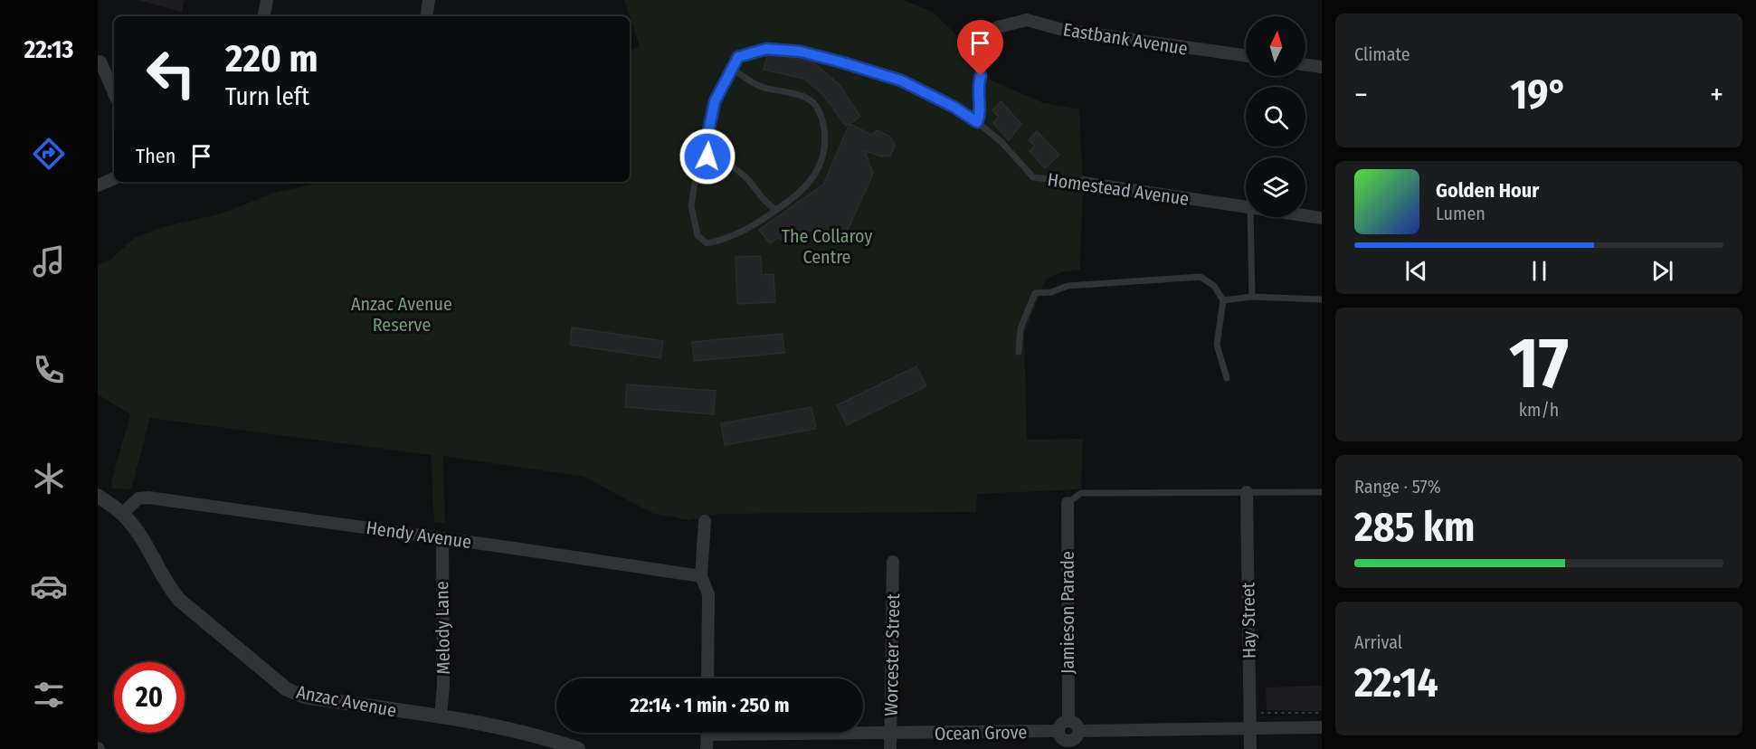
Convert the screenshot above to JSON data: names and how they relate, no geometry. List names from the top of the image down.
{
  "streets": {
    "street": [
      "Eastbank Avenue",
      "Homestead Avenue",
      "Hendy Avenue",
      "Jamieson Parade",
      "Hay Street",
      "Melody Lane",
      "Worcester Street",
      "Anzac Avenue",
      "Ocean Grove"
    ]
  },
  "crossings": [
    ["Hendy Avenue", "Melody Lane"],
    ["Hendy Avenue", "Anzac Avenue"],
    ["Jamieson Parade", "Ocean Grove"],
    ["Melody Lane", "Anzac Avenue"],
    ["Worcester Street", "Ocean Grove"]
  ],
  "parks": ["The Collaroy Centre", "Anzac Avenue Reserve"],
  "north": "top",
  "page": {
    "tabs": "22:13",
    "tile": [
      "Climate",
      ["17", "km/h"],
      ["Range · 57%", "285 km"],
      ["Arrival", "22:14"]
    ],
    "turn": ["220 m", "Turn left"],
    "heat": ["−", "19°", "+"],
    "then": "Then",
    "song": ["Golden Hour", "Lumen"],
    "limit": "20",
    "trip": "22:14 · 1 min · 250 m"
  }
}
